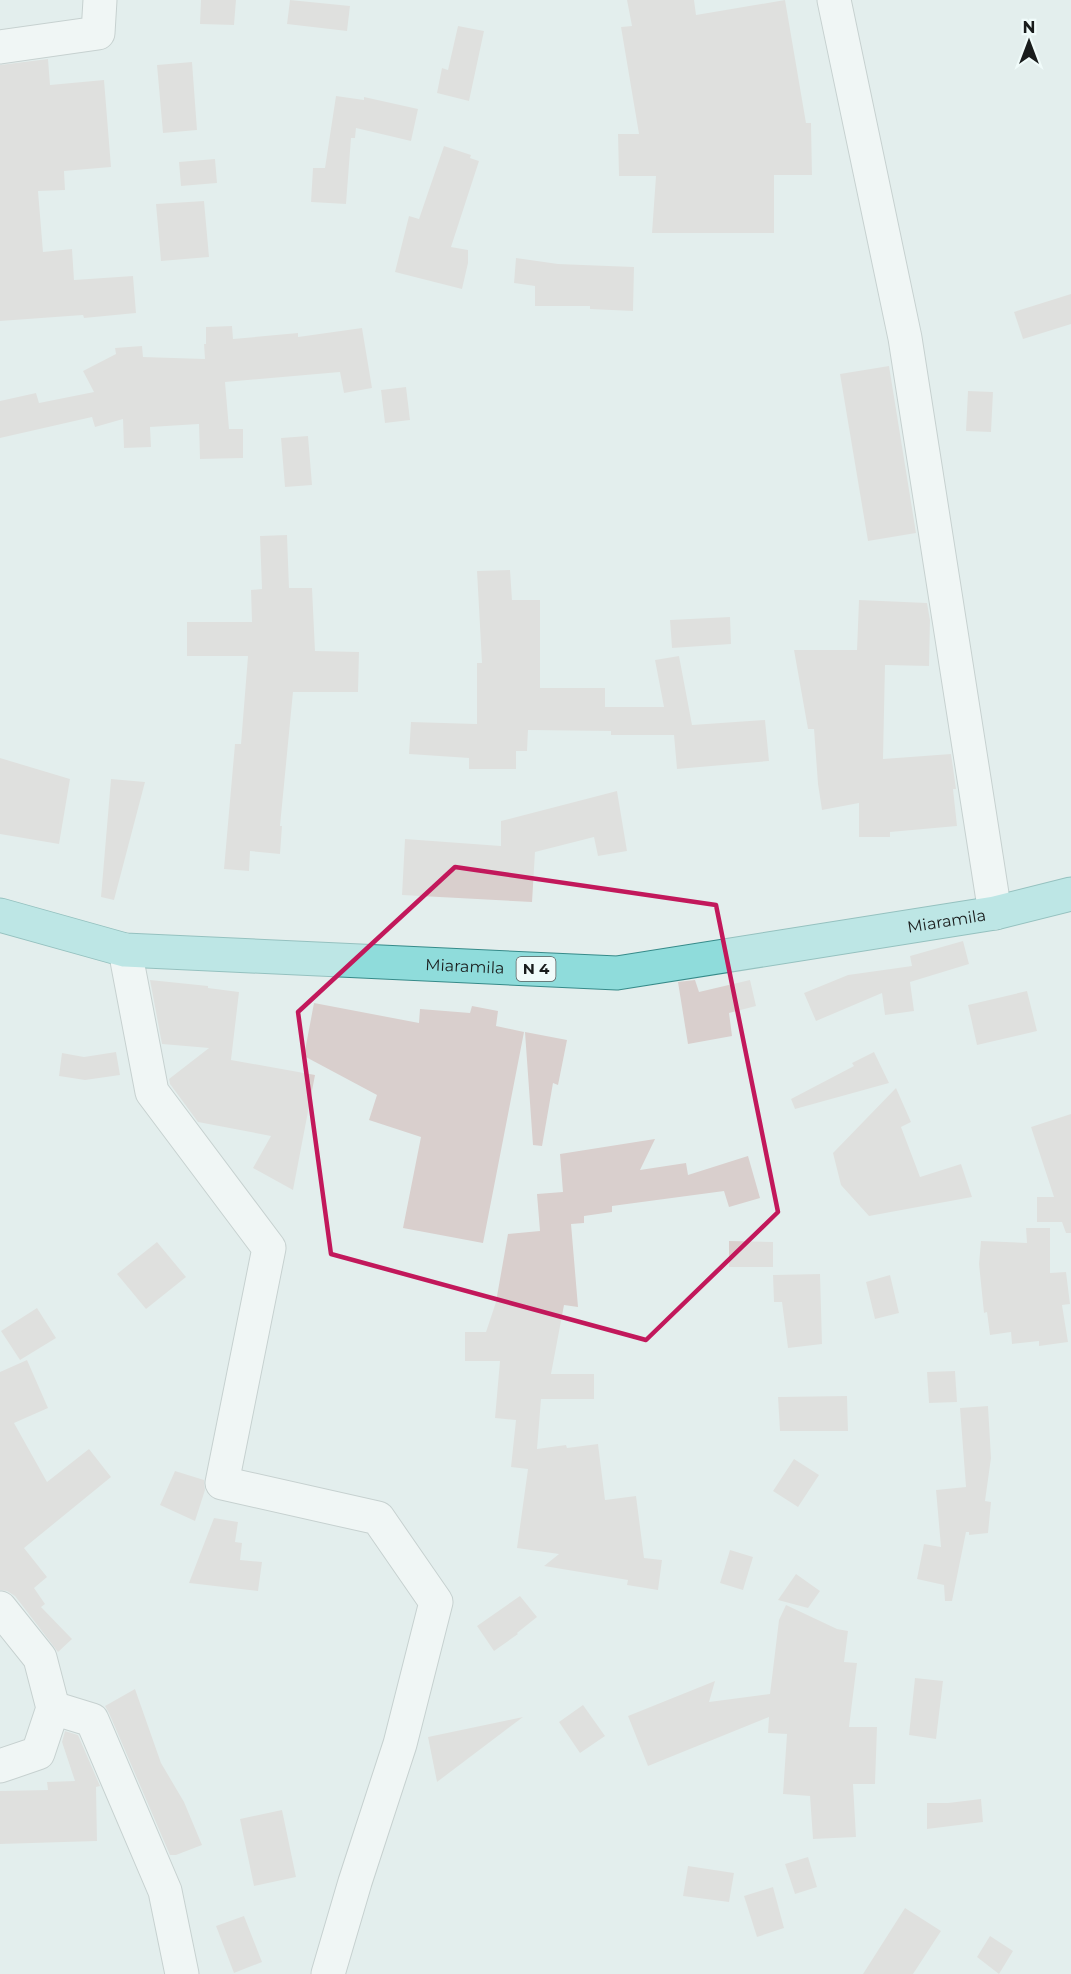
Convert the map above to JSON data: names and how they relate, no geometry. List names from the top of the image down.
{
  "streets": {
    "main road": ["Miaramila", "N 4"]
  },
  "north": "top"
}
